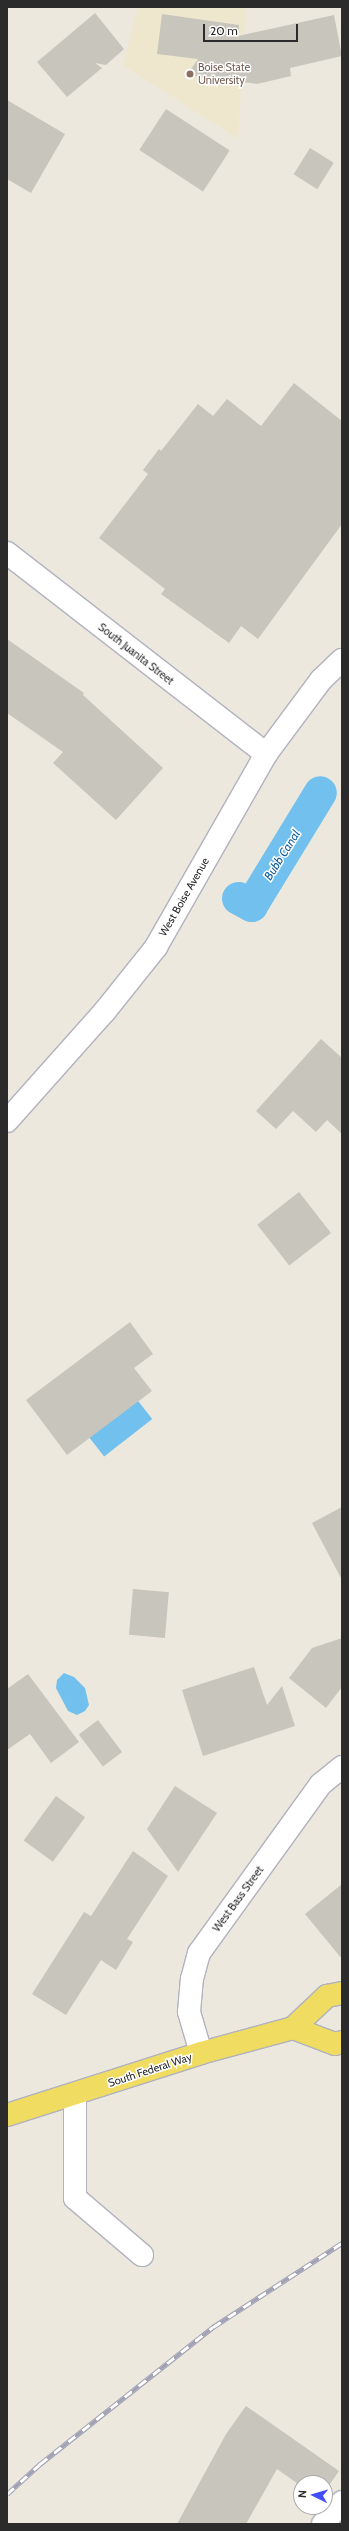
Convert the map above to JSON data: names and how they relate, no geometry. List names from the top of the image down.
{
  "streets": {
    "main road": ["South Federal Way"],
    "street": ["South Juanita Street", "West Boise Avenue", "West Bass Street"]
  },
  "crossings": [
    ["South Juanita Street", "West Boise Avenue"],
    ["West Bass Street", "South Federal Way"]
  ],
  "water": ["Bubb Canal"],
  "places": ["Boise State University"],
  "scale_bar": "20 m",
  "north": "left"
}
